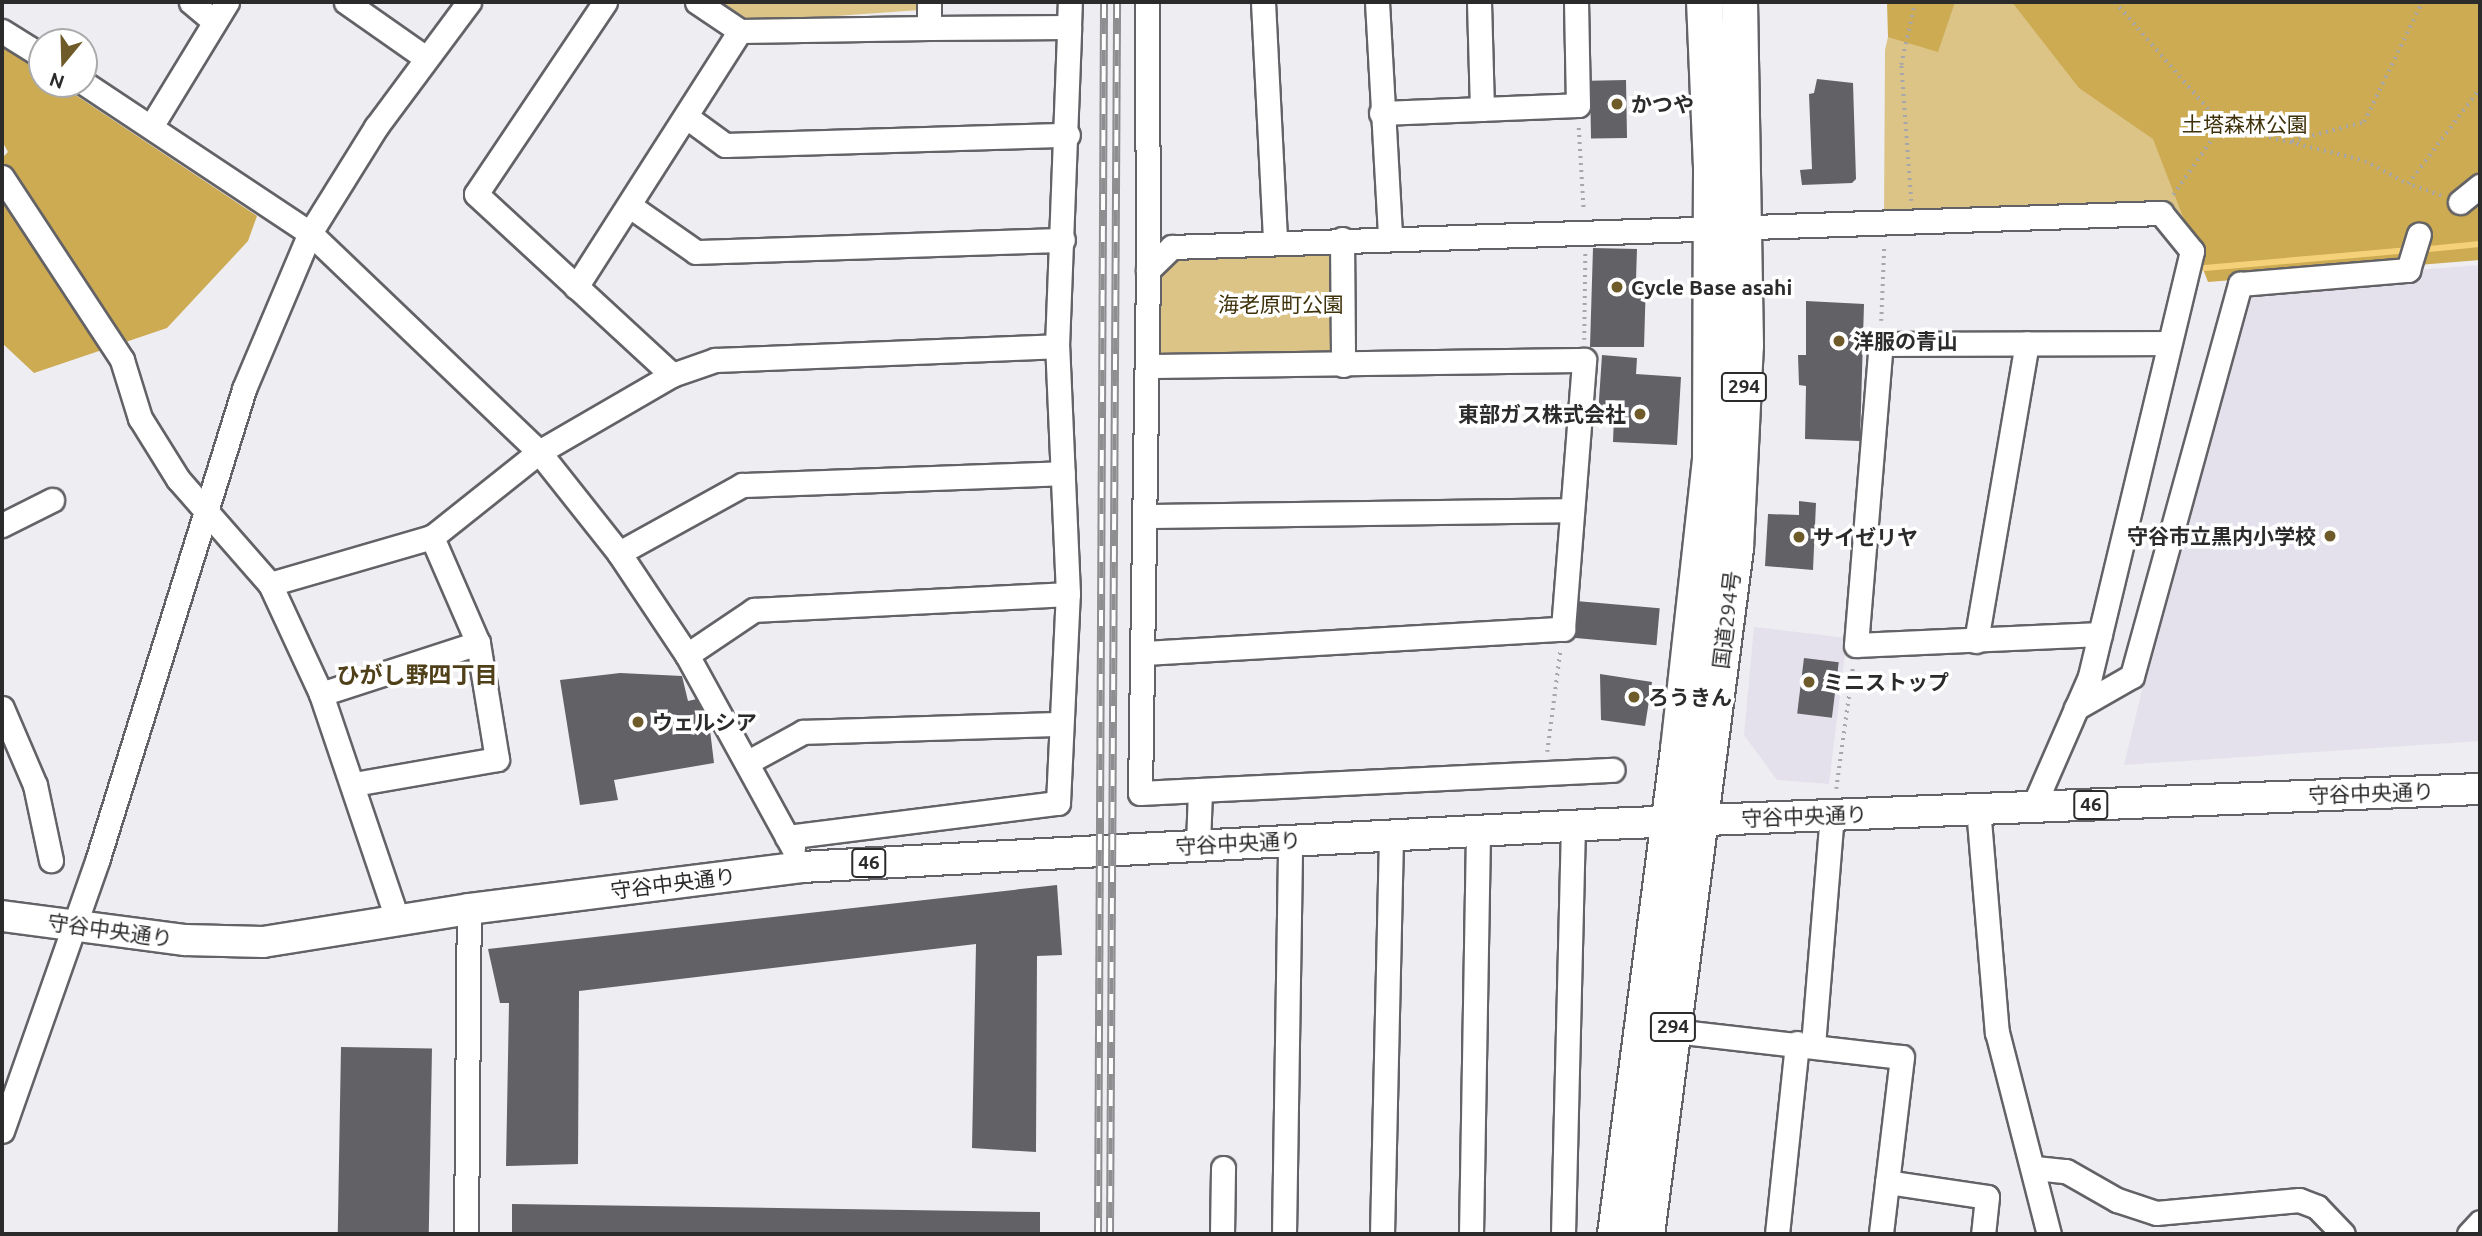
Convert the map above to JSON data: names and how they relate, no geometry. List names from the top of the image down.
{
  "streets": {
    "highway": ["294", "国道294号"],
    "main road": ["守谷中央通り", "46"]
  },
  "crossings": [
    ["国道294号", "守谷中央通り"]
  ],
  "districts": ["ひがし野四丁目"],
  "parks": ["土塔森林公園", "海老原町公園"],
  "places": [
    "かつや",
    "Cycle Base asahi",
    "洋服の青山",
    "東部ガス株式会社",
    "守谷市立黒内小学校",
    "サイゼリヤ",
    "ミニストップ",
    "ろうきん",
    "ウェルシア"
  ],
  "north": "bottom"
}
